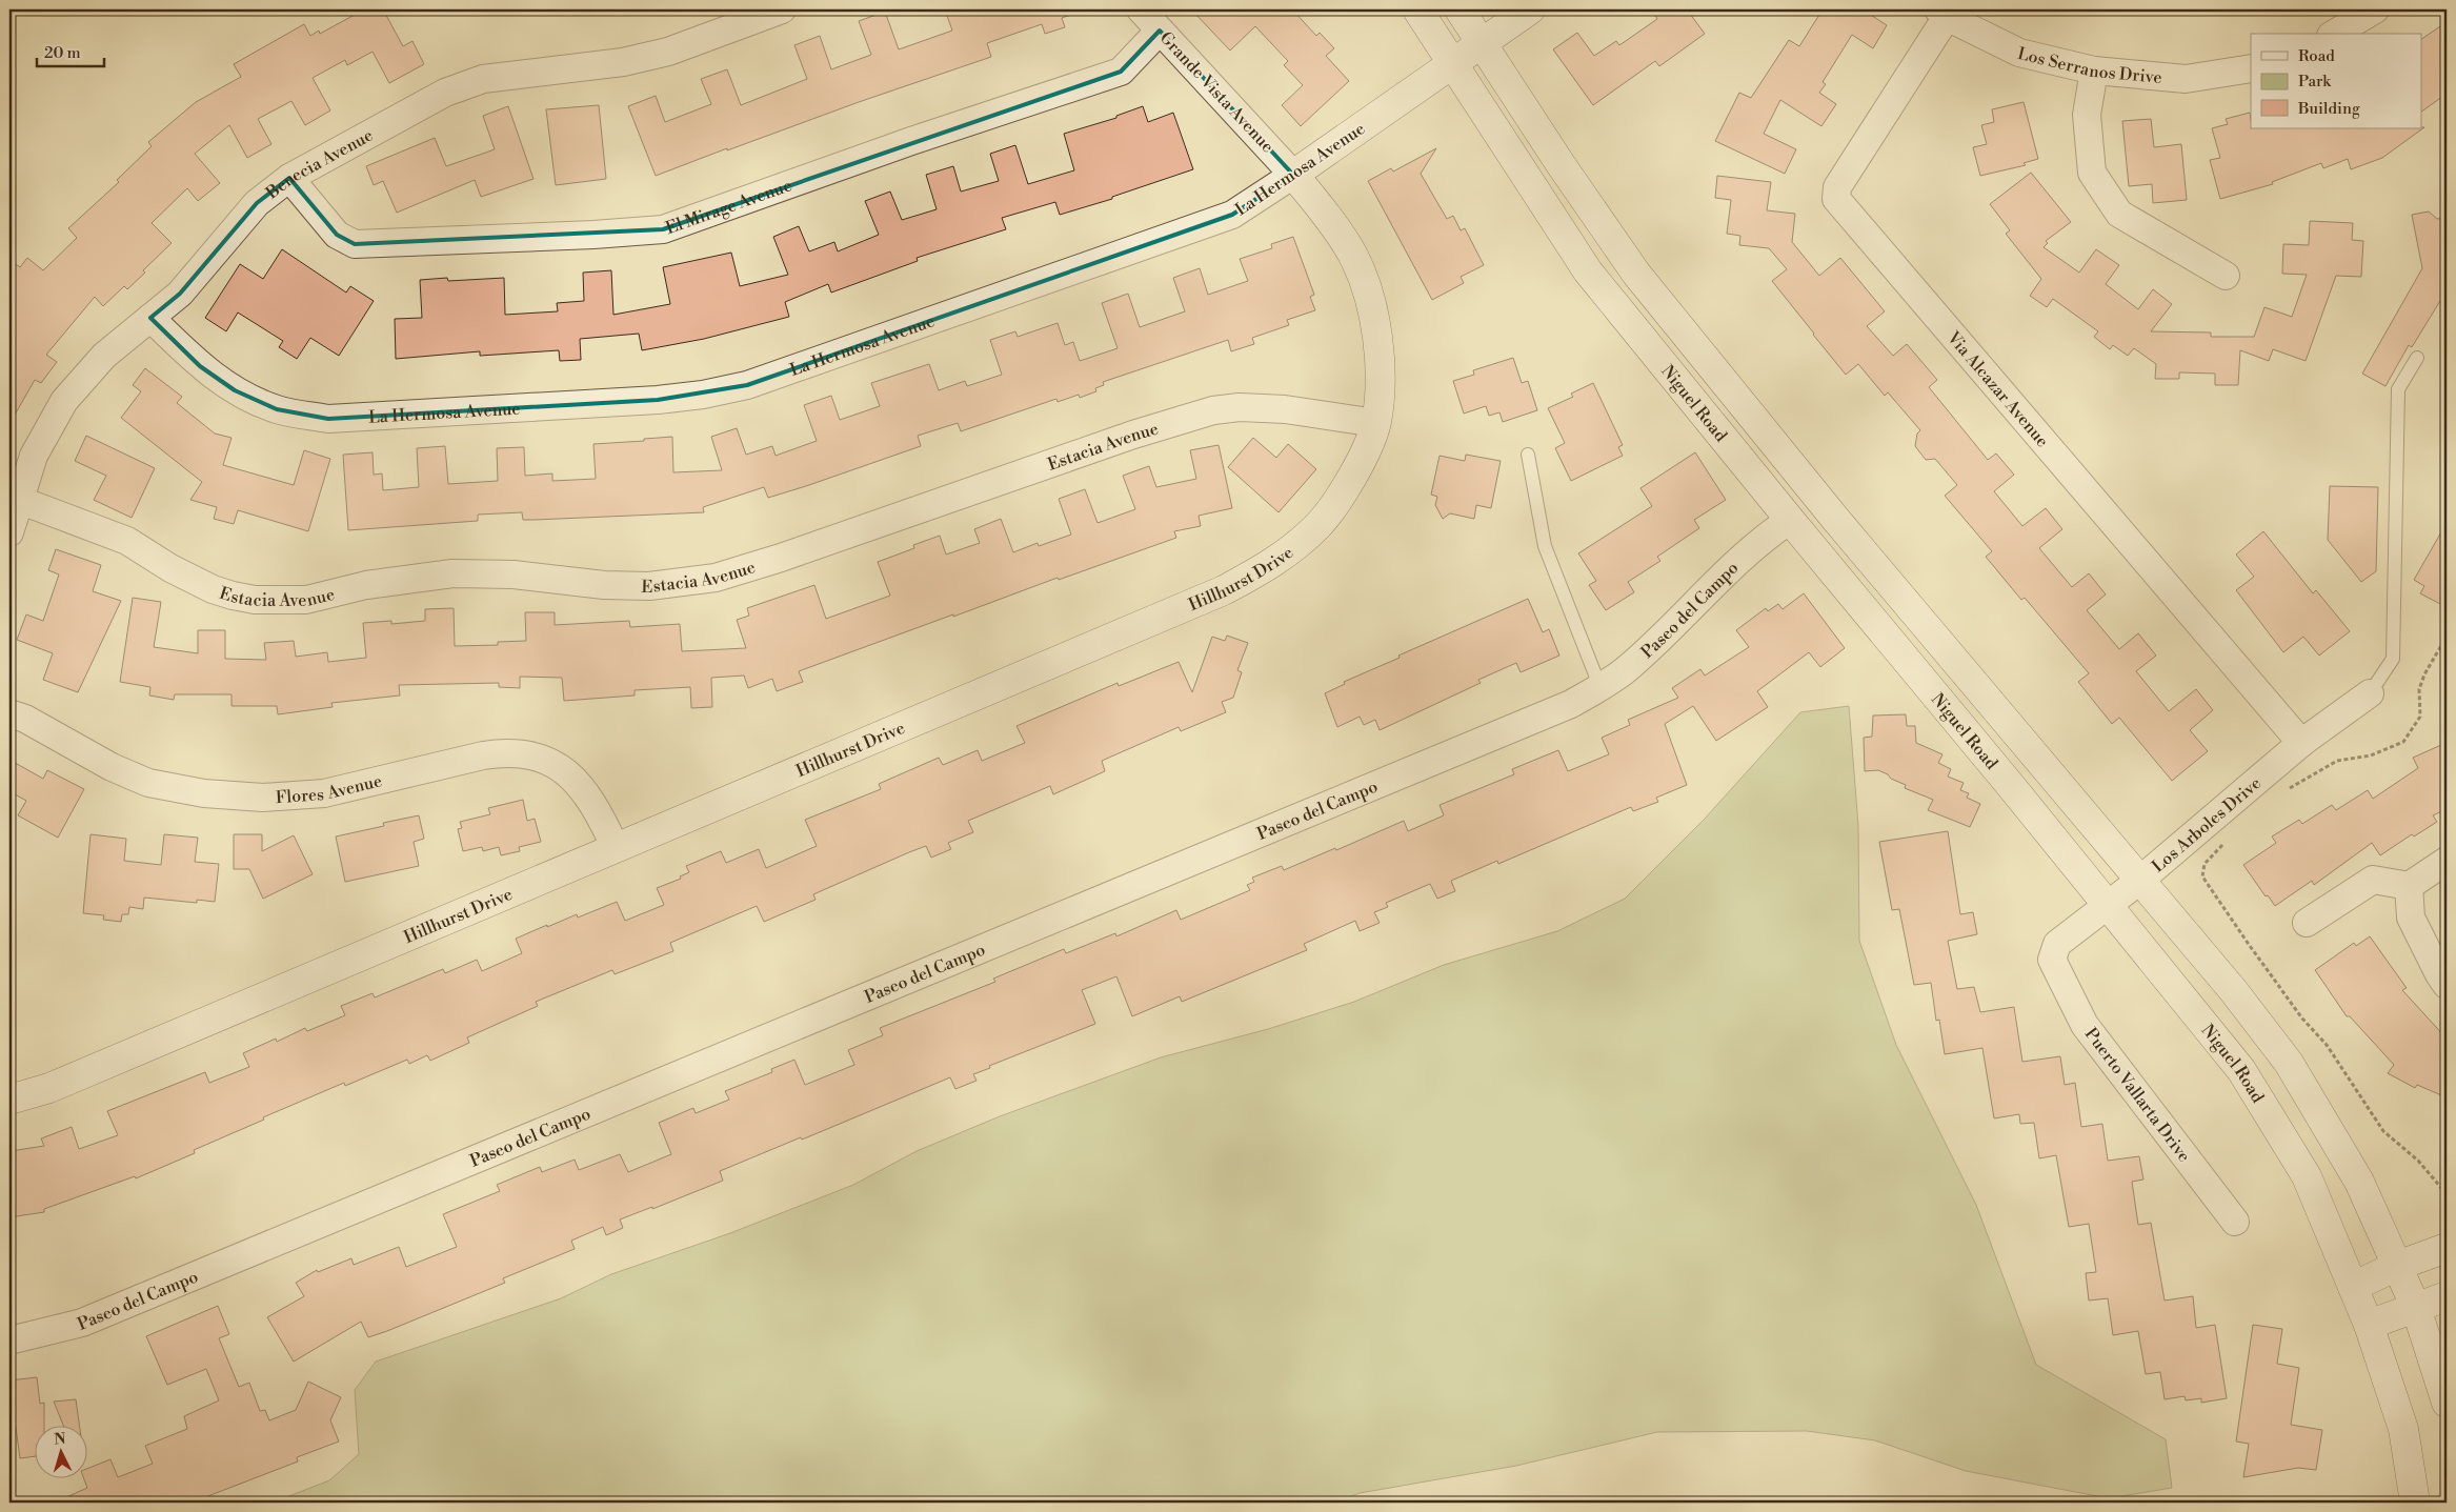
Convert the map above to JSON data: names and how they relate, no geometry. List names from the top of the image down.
{
  "streets": {
    "main road": ["La Hermosa Avenue", "Niguel Road", "Hillhurst Drive"],
    "street": [
      "Los Serranos Drive",
      "Grande Vista Avenue",
      "Benecia Avenue",
      "El Mirage Avenue",
      "Via Alcazar Avenue",
      "Estacia Avenue",
      "Paseo del Campo",
      "Flores Avenue",
      "Los Arboles Drive",
      "Puerto Vallarta Drive"
    ]
  },
  "crossings": [
    ["Los Serranos Drive", "Via Alcazar Avenue"],
    ["Grande Vista Avenue", "La Hermosa Avenue"],
    ["Grande Vista Avenue", "El Mirage Avenue"],
    ["Grande Vista Avenue", "Hillhurst Drive"],
    ["Benecia Avenue", "La Hermosa Avenue"],
    ["Benecia Avenue", "El Mirage Avenue"],
    ["Benecia Avenue", "Estacia Avenue"],
    ["La Hermosa Avenue", "Niguel Road"],
    ["La Hermosa Avenue", "Hillhurst Drive"],
    ["Via Alcazar Avenue", "Los Arboles Drive"],
    ["Niguel Road", "Paseo del Campo"],
    ["Niguel Road", "Los Arboles Drive"],
    ["Estacia Avenue", "Hillhurst Drive"],
    ["Hillhurst Drive", "Flores Avenue"],
    ["Los Arboles Drive", "Puerto Vallarta Drive"]
  ],
  "legend": ["Road", "Park", "Building"],
  "scale_bar": "20 m",
  "north": "top"
}
